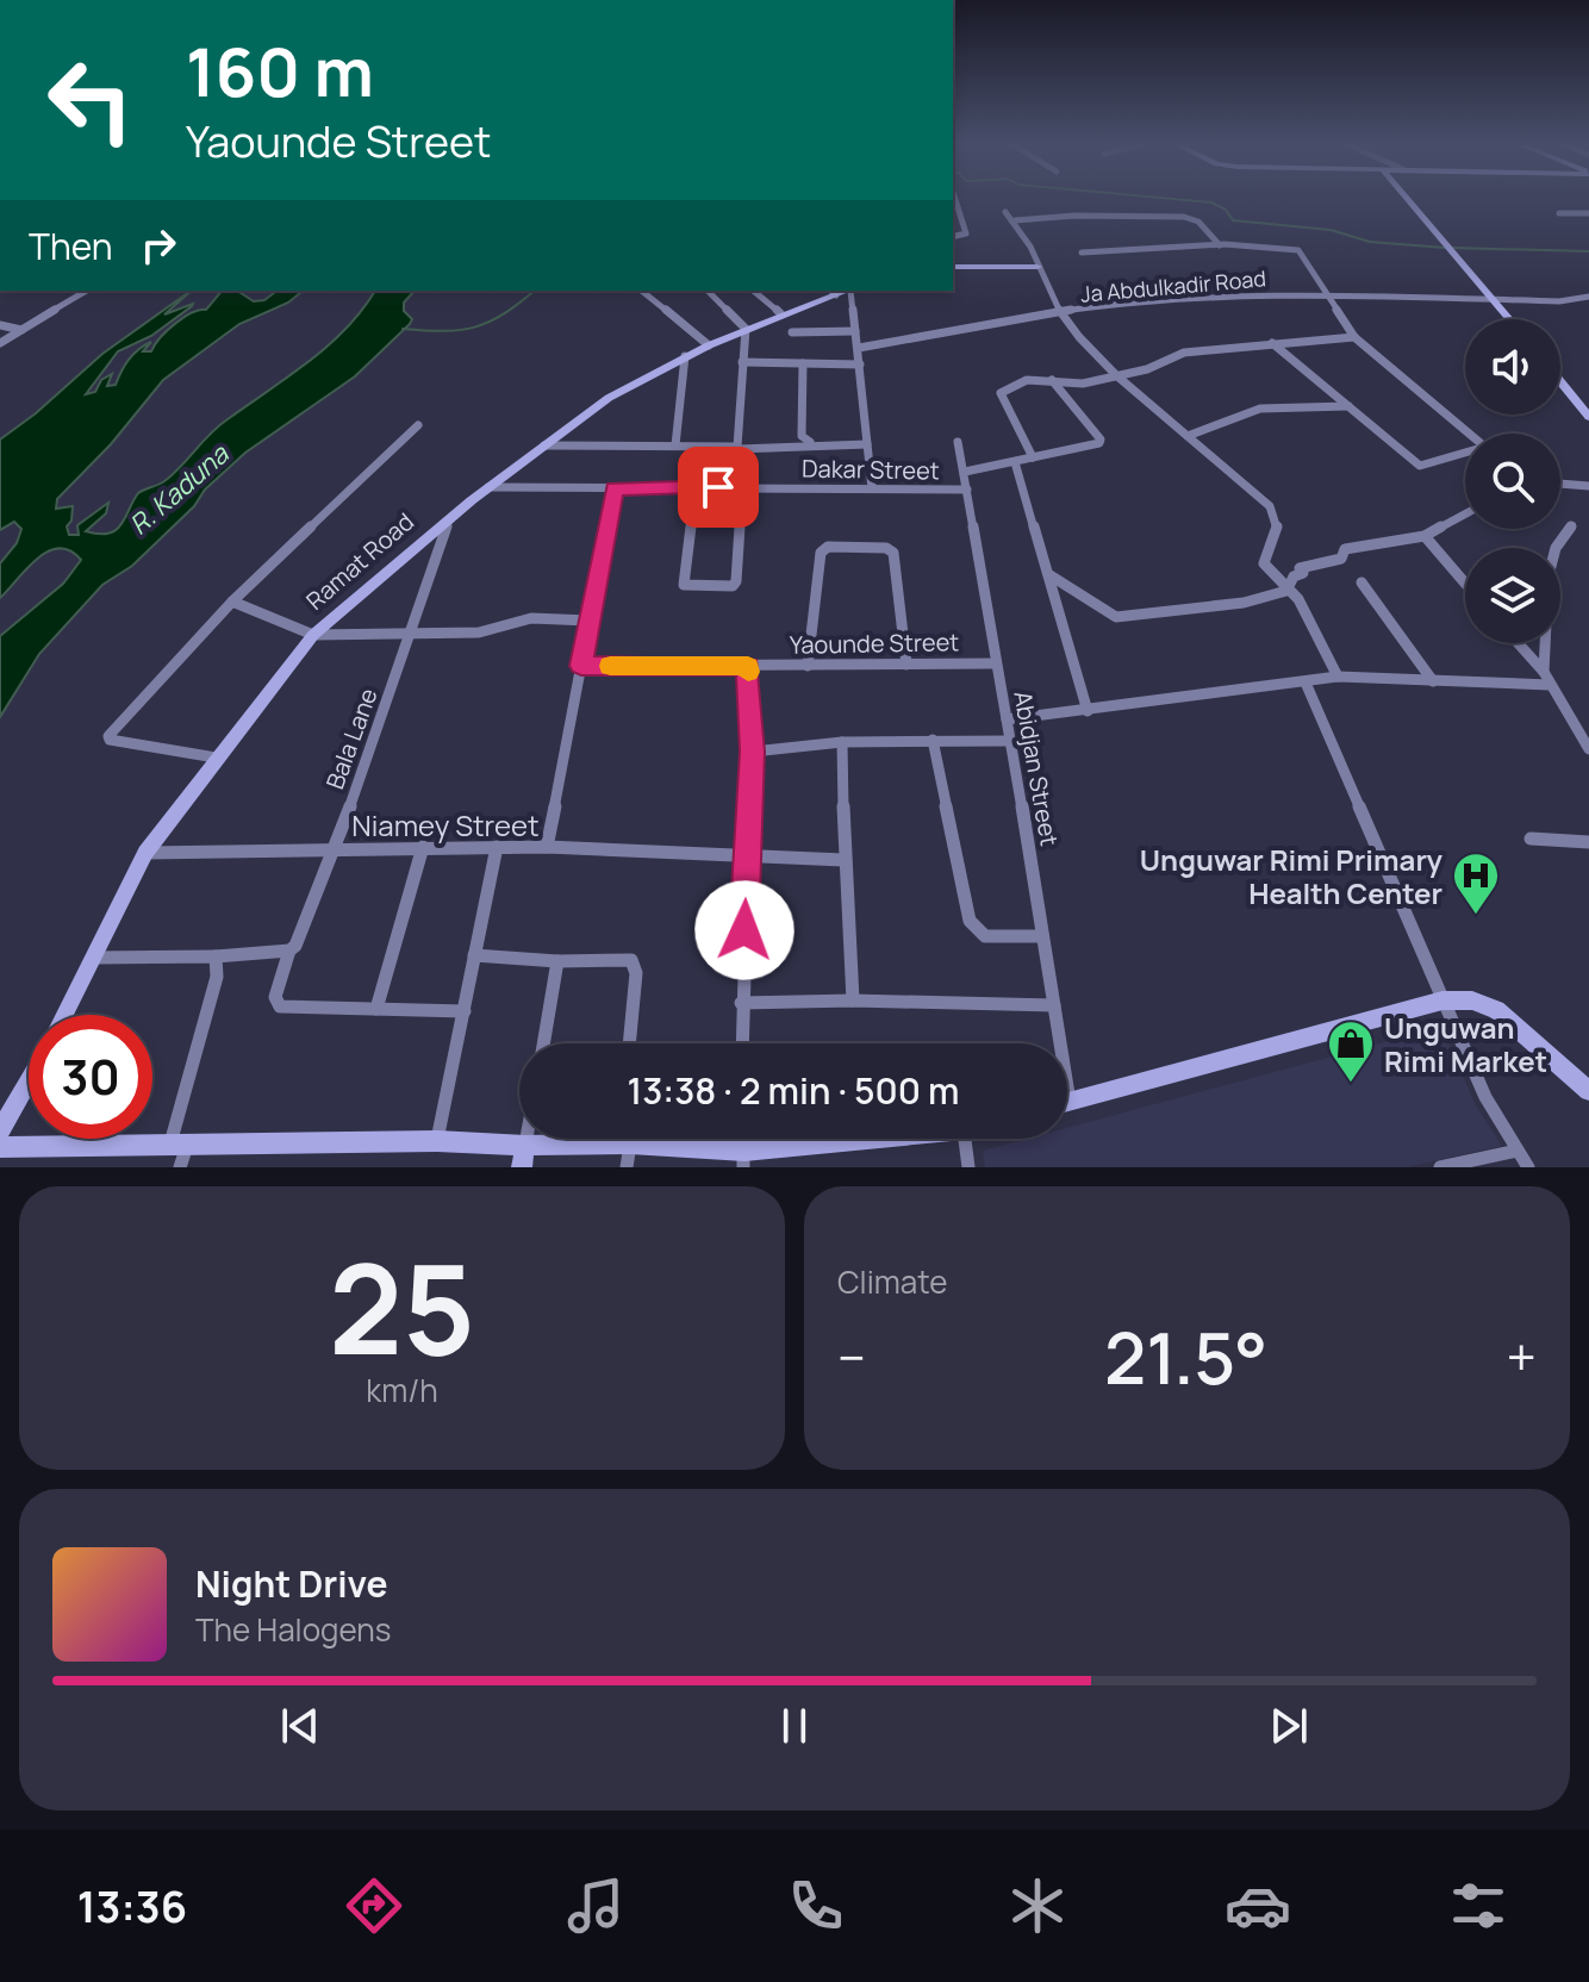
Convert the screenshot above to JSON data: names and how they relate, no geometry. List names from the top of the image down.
{
  "streets": {
    "street": [
      "Ja Abdulkadir Road",
      "Dakar Street",
      "Ramat Road",
      "Yaounde Street",
      "Bala Lane",
      "Abidjan Street",
      "Niamey Street"
    ]
  },
  "crossings": [
    ["Dakar Street", "Ramat Road"],
    ["Dakar Street", "Abidjan Street"],
    ["Ramat Road", "Bala Lane"],
    ["Ramat Road", "Niamey Street"],
    ["Yaounde Street", "Abidjan Street"],
    ["Bala Lane", "Niamey Street"]
  ],
  "water": ["R. Kaduna"],
  "places": {
    "hospital": ["Unguwar Rimi Primary Health Center"],
    "shop": ["Unguwan Rimi Market"]
  },
  "page": {
    "turn": ["160 m", "Yaounde Street"],
    "then": "Then",
    "limit": "30",
    "trip": "13:38 · 2 min · 500 m",
    "tile": [
      ["25", "km/h"],
      "Climate"
    ],
    "heat": ["−", "21.5°", "+"],
    "song": ["Night Drive", "The Halogens"],
    "tabs": "13:36"
  }
}
